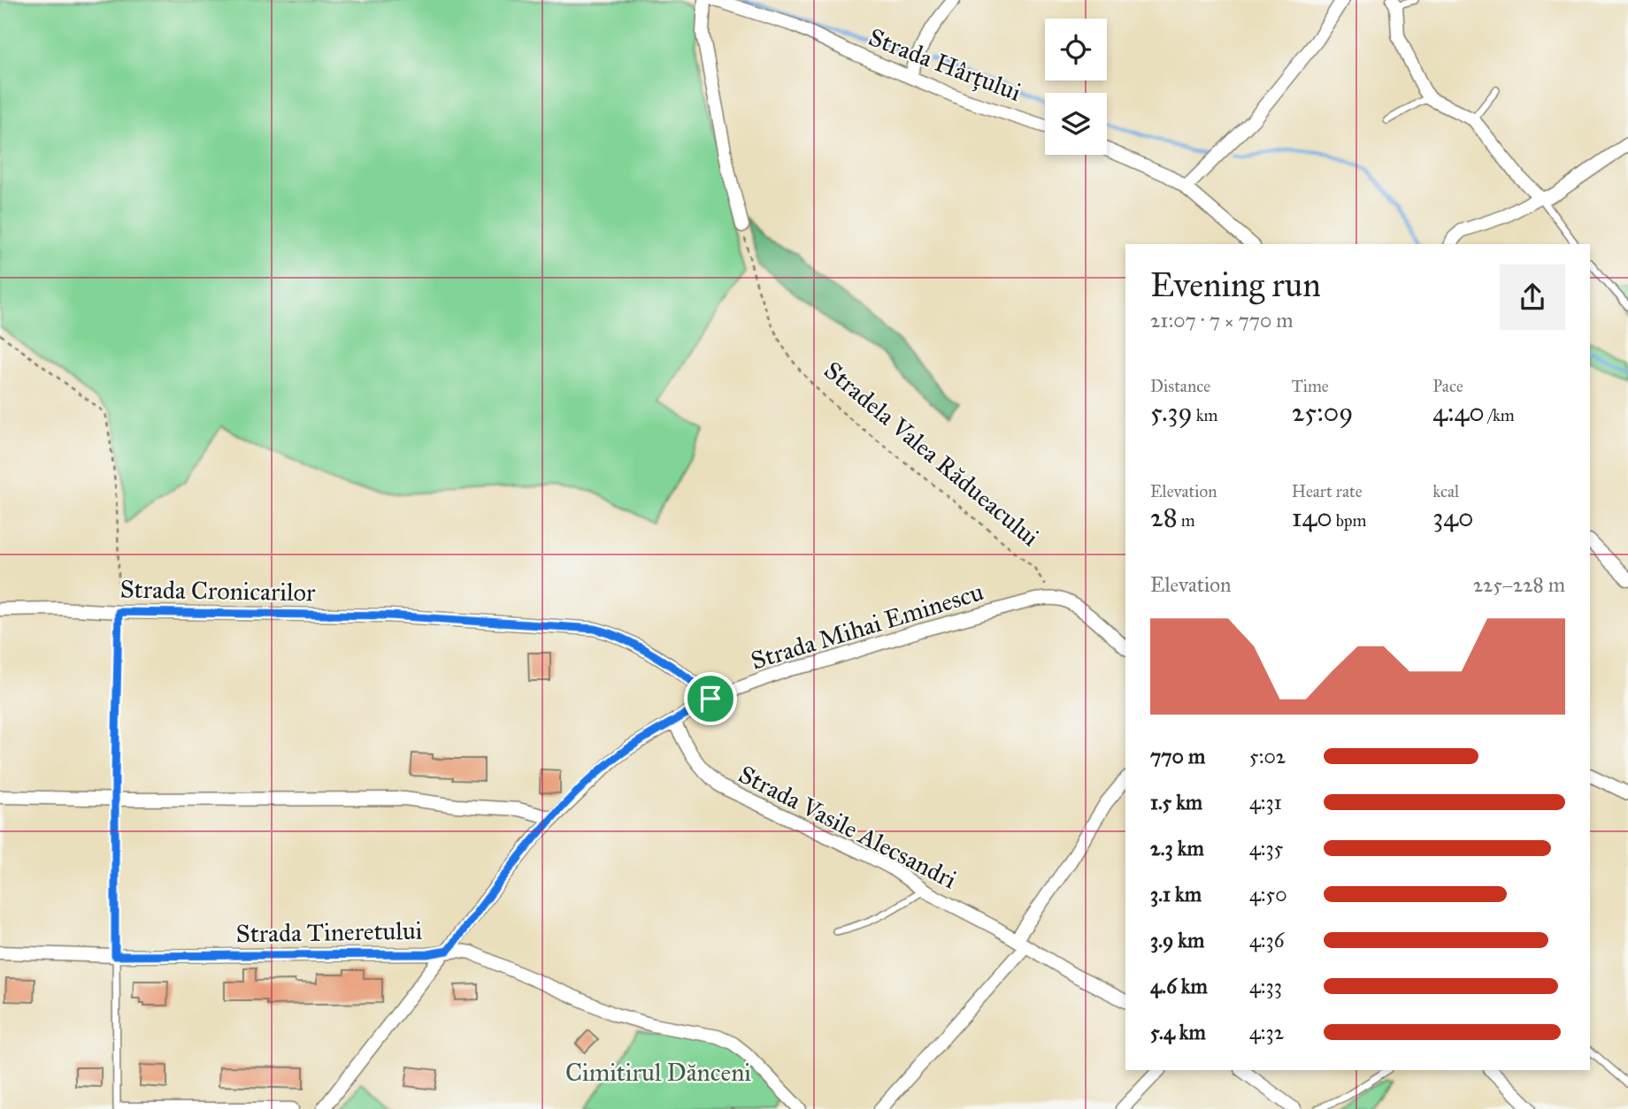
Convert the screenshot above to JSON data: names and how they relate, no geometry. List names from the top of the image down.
{
  "streets": {
    "street": [
      "Strada Hârțului",
      "Strada Cronicarilor",
      "Strada Mihai Eminescu",
      "Strada Vasile Alecsandri",
      "Strada Tineretului"
    ],
    "path": ["Stradela Valea Rădueacului"]
  },
  "crossings": [
    ["Stradela Valea Rădueacului", "Strada Mihai Eminescu"],
    ["Strada Cronicarilor", "Strada Mihai Eminescu"],
    ["Strada Mihai Eminescu", "Strada Vasile Alecsandri"],
    ["Strada Mihai Eminescu", "Strada Tineretului"]
  ],
  "parks": ["Cimitirul Dănceni"],
  "page": {
    "heading": ["Evening run", "21:07 · 7 × 770 m"],
    "stats": [
      ["Distance", "5.39 km"],
      ["Time", "25:09"],
      ["Pace", "4:40 /km"],
      ["Elevation", "28 m"],
      ["Heart rate", "140 bpm"],
      ["kcal", "340"]
    ],
    "chart": ["Elevation", "225–228 m"],
    "list": [
      {
        "name": "770 m",
        "note": "5:02"
      },
      {
        "name": "1.5 km",
        "note": "4:31"
      },
      {
        "name": "2.3 km",
        "note": "4:35"
      },
      {
        "name": "3.1 km",
        "note": "4:50"
      },
      {
        "name": "3.9 km",
        "note": "4:36"
      },
      {
        "name": "4.6 km",
        "note": "4:33"
      },
      {
        "name": "5.4 km",
        "note": "4:32"
      }
    ]
  }
}
